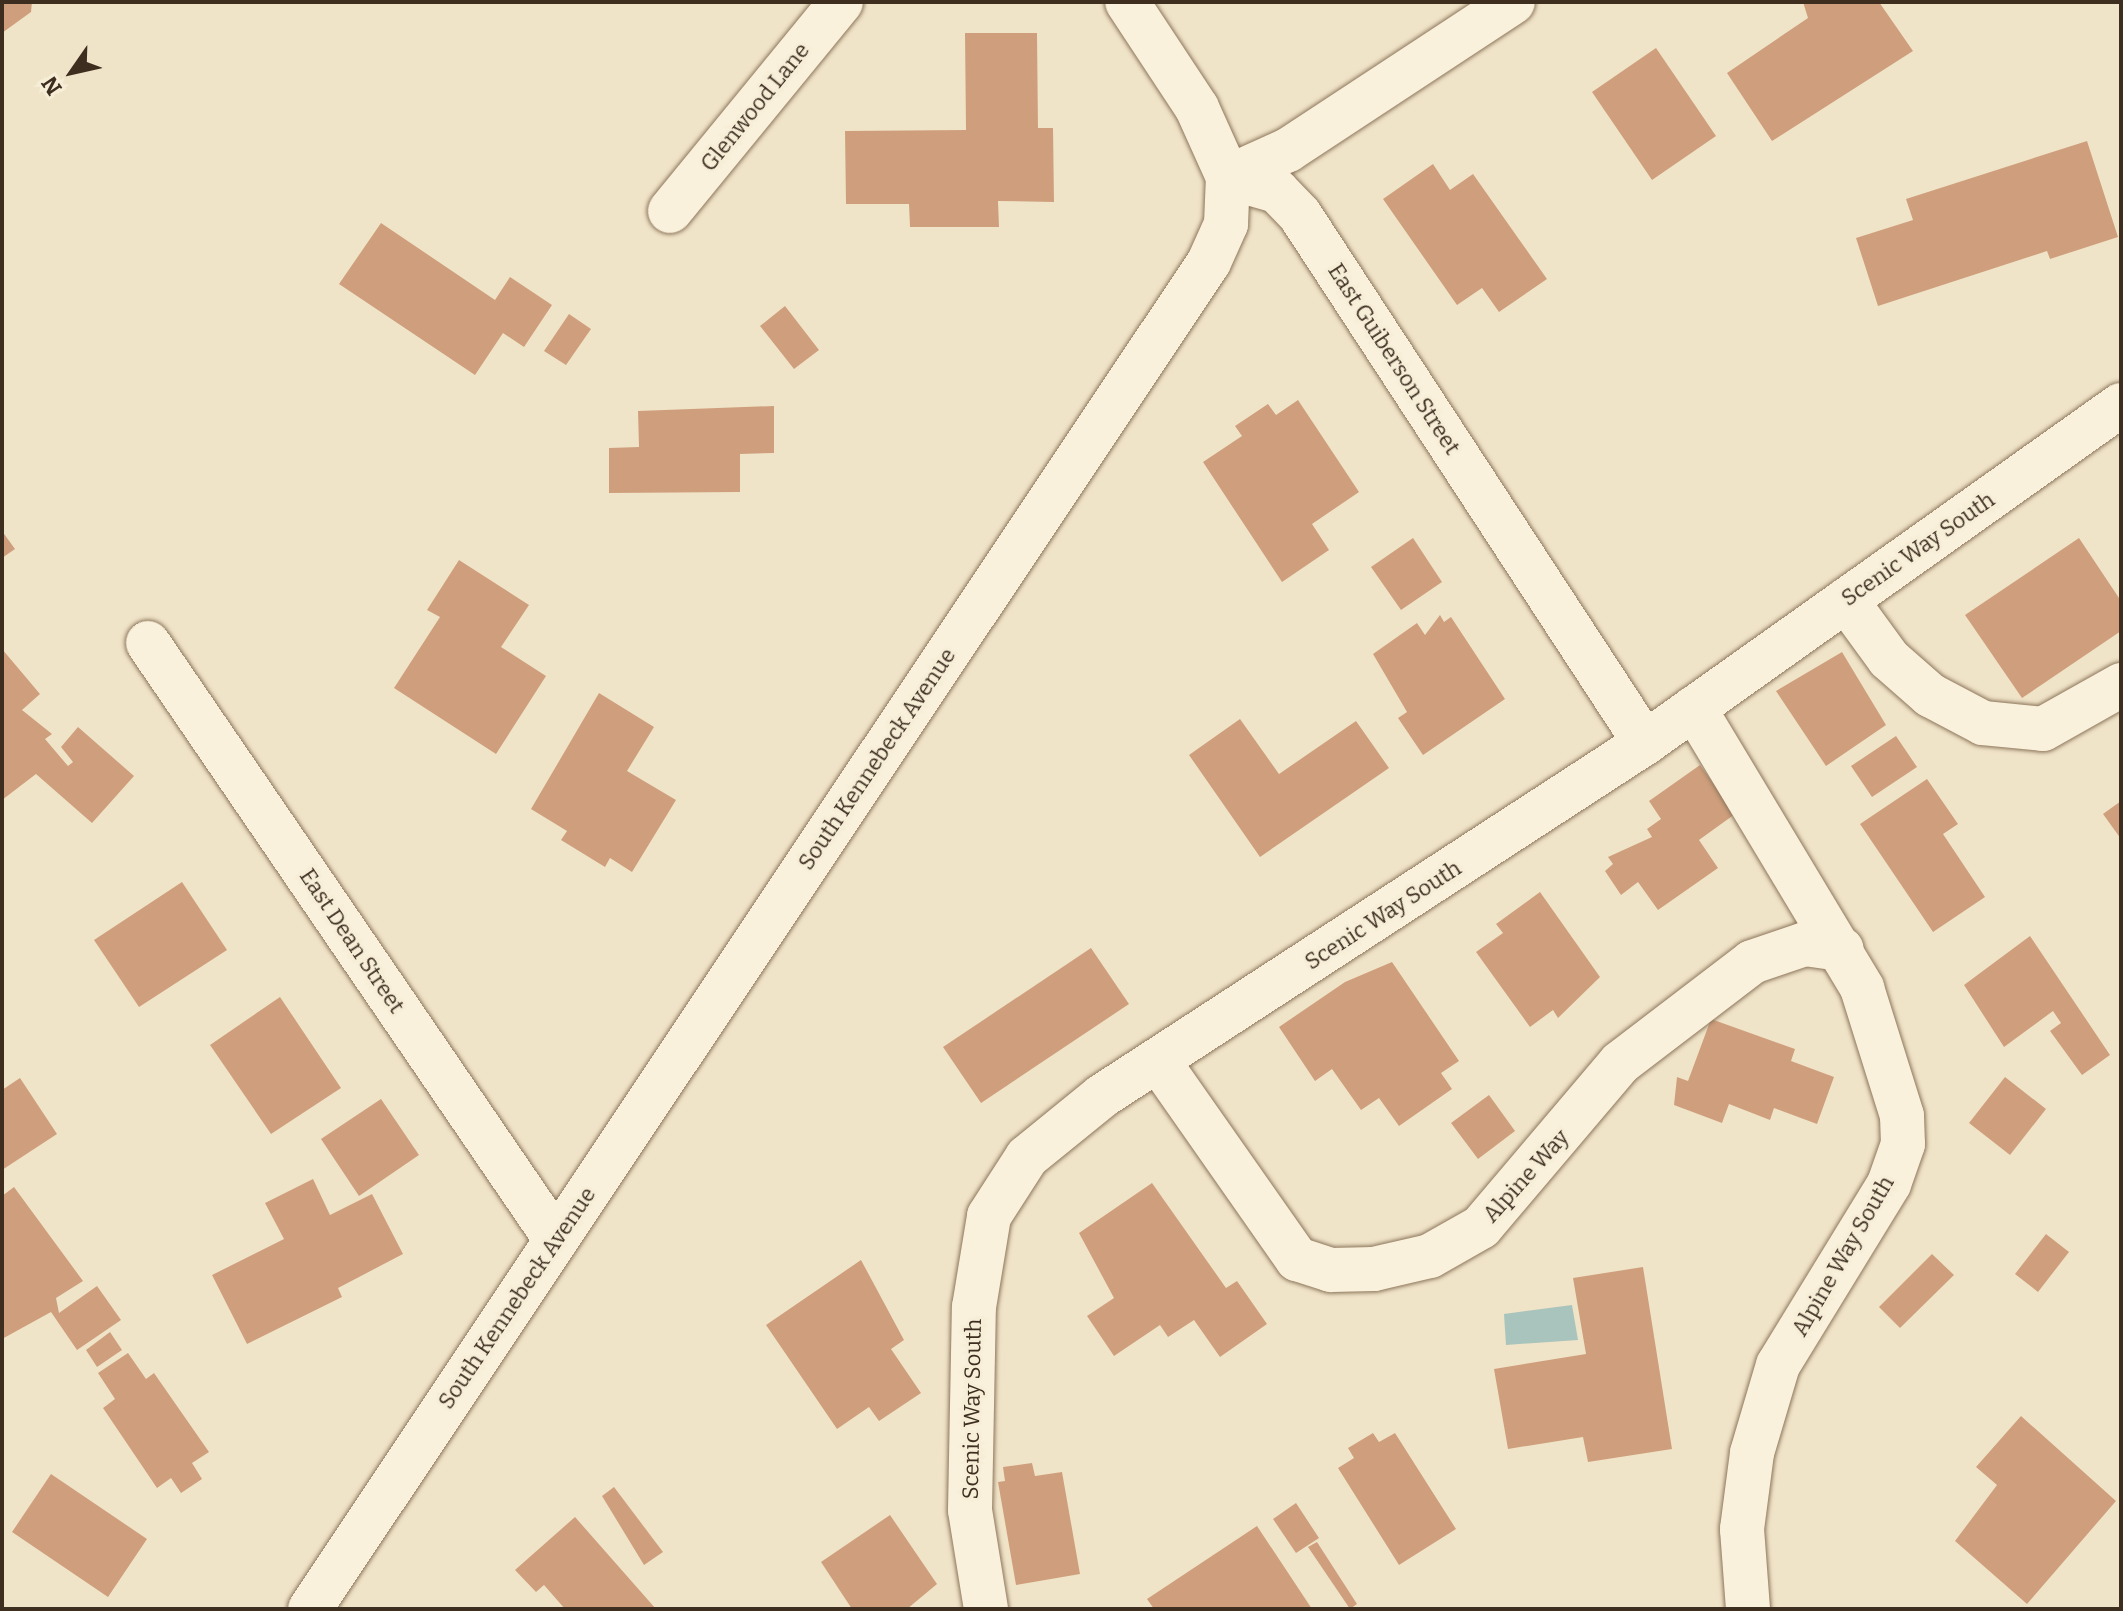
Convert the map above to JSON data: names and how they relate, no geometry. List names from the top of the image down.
{
  "streets": {
    "street": [
      "Glenwood Lane",
      "East Guiberson Street",
      "Scenic Way South",
      "South Kennebeck Avenue",
      "East Dean Street",
      "Alpine Way",
      "Alpine Way South"
    ]
  },
  "crossings": [
    ["East Guiberson Street", "Scenic Way South"],
    ["East Guiberson Street", "South Kennebeck Avenue"],
    ["Scenic Way South", "Alpine Way"],
    ["Scenic Way South", "Alpine Way South"],
    ["South Kennebeck Avenue", "East Dean Street"],
    ["Alpine Way", "Alpine Way South"]
  ],
  "north": "bottom left"
}
